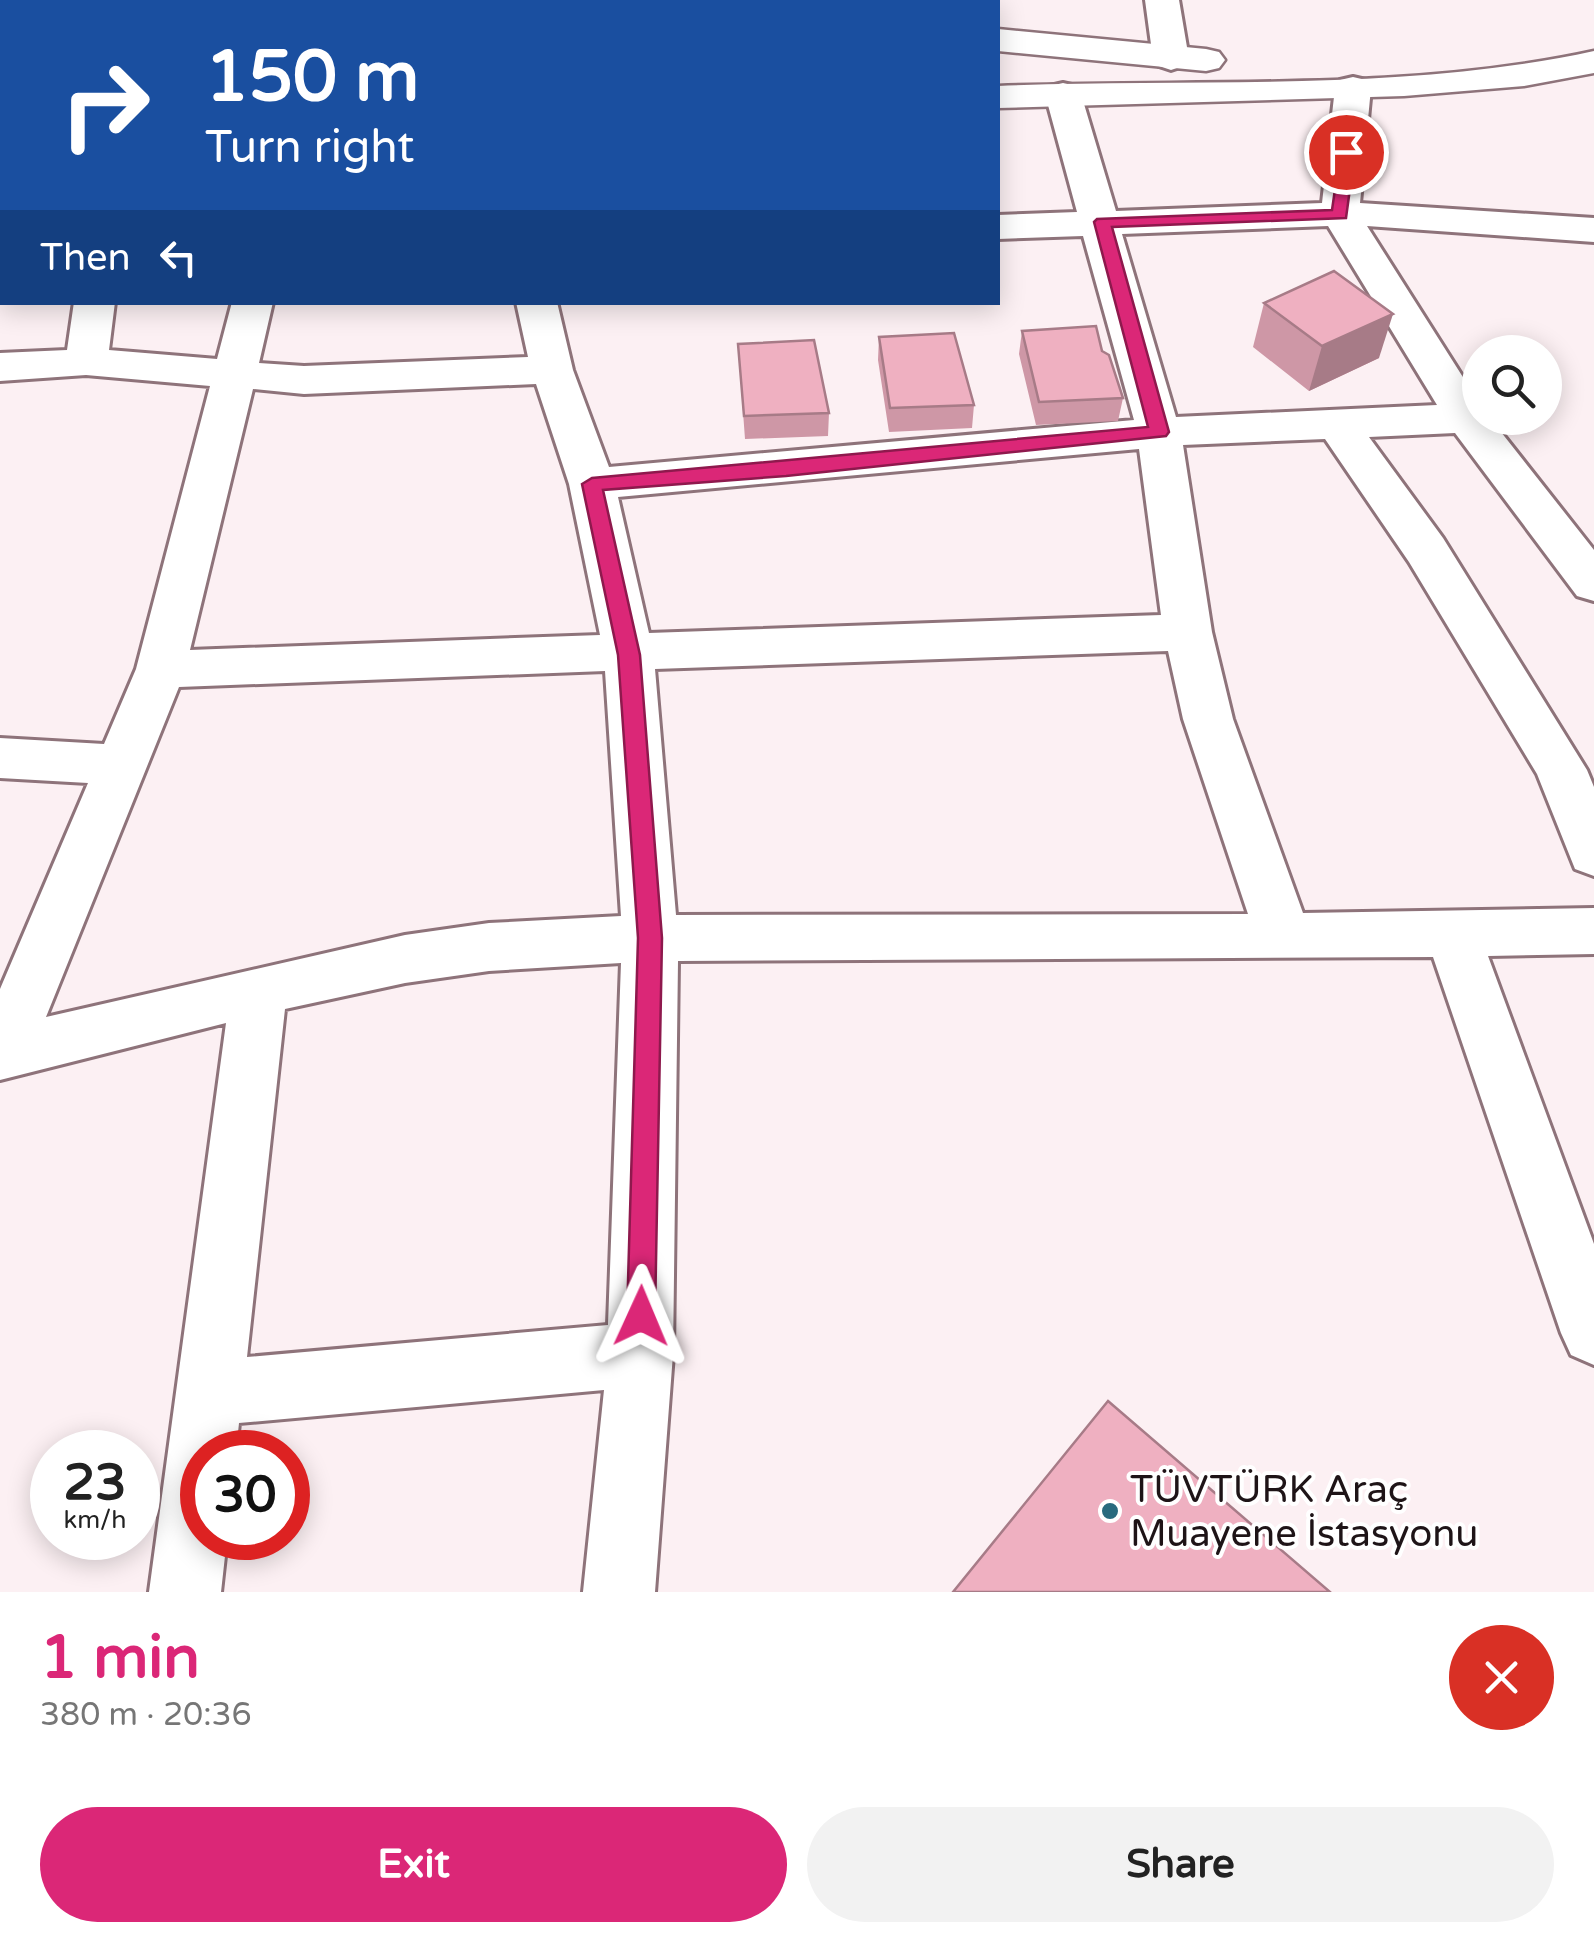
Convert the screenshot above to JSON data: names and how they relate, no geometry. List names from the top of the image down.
{
  "places": ["TÜVTÜRK Araç Muayene İstasyonu"],
  "page": {
    "turn": ["150 m", "Turn right"],
    "then": "Then",
    "speed": "23 km/h",
    "limit": "30",
    "heading": ["1 min", "380 m · 20:36"],
    "buttons": ["Exit", "Share"]
  }
}
